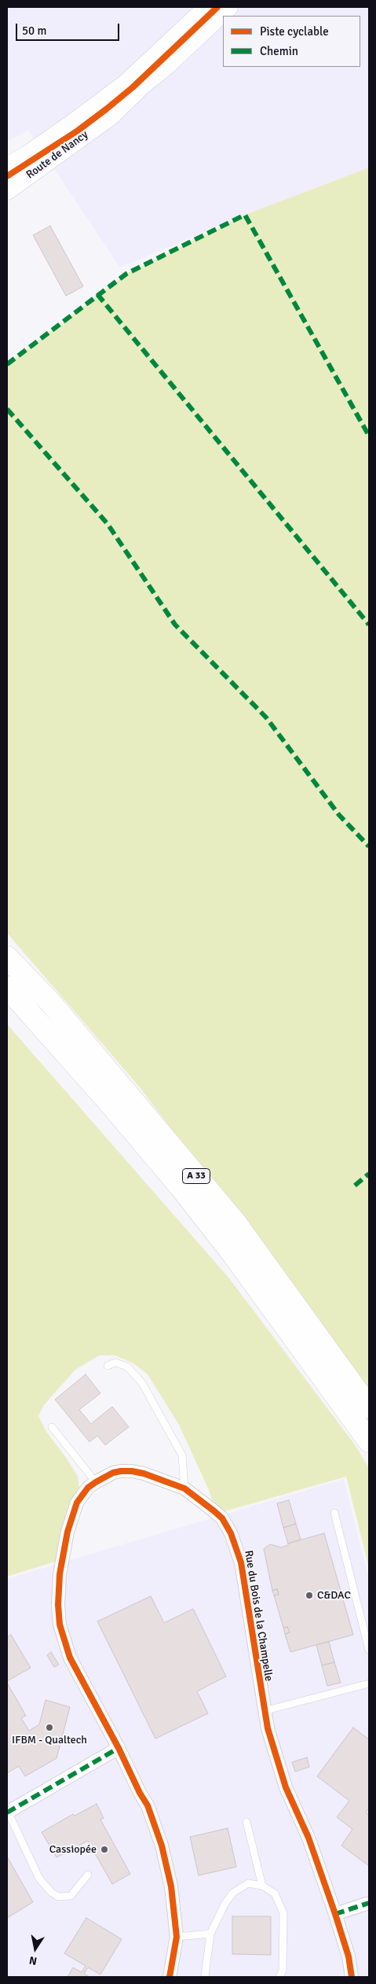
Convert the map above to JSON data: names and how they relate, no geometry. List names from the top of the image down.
{
  "streets": {
    "highway": ["A 33"],
    "main road": ["Route de Nancy"],
    "street": ["Rue du Bois de la Champelle"]
  },
  "places": ["C&DAC", "IFBM - Qualtech", "Cassiopée"],
  "legend": ["Piste cyclable", "Chemin"],
  "scale_bar": "50 m",
  "north": "bottom"
}
